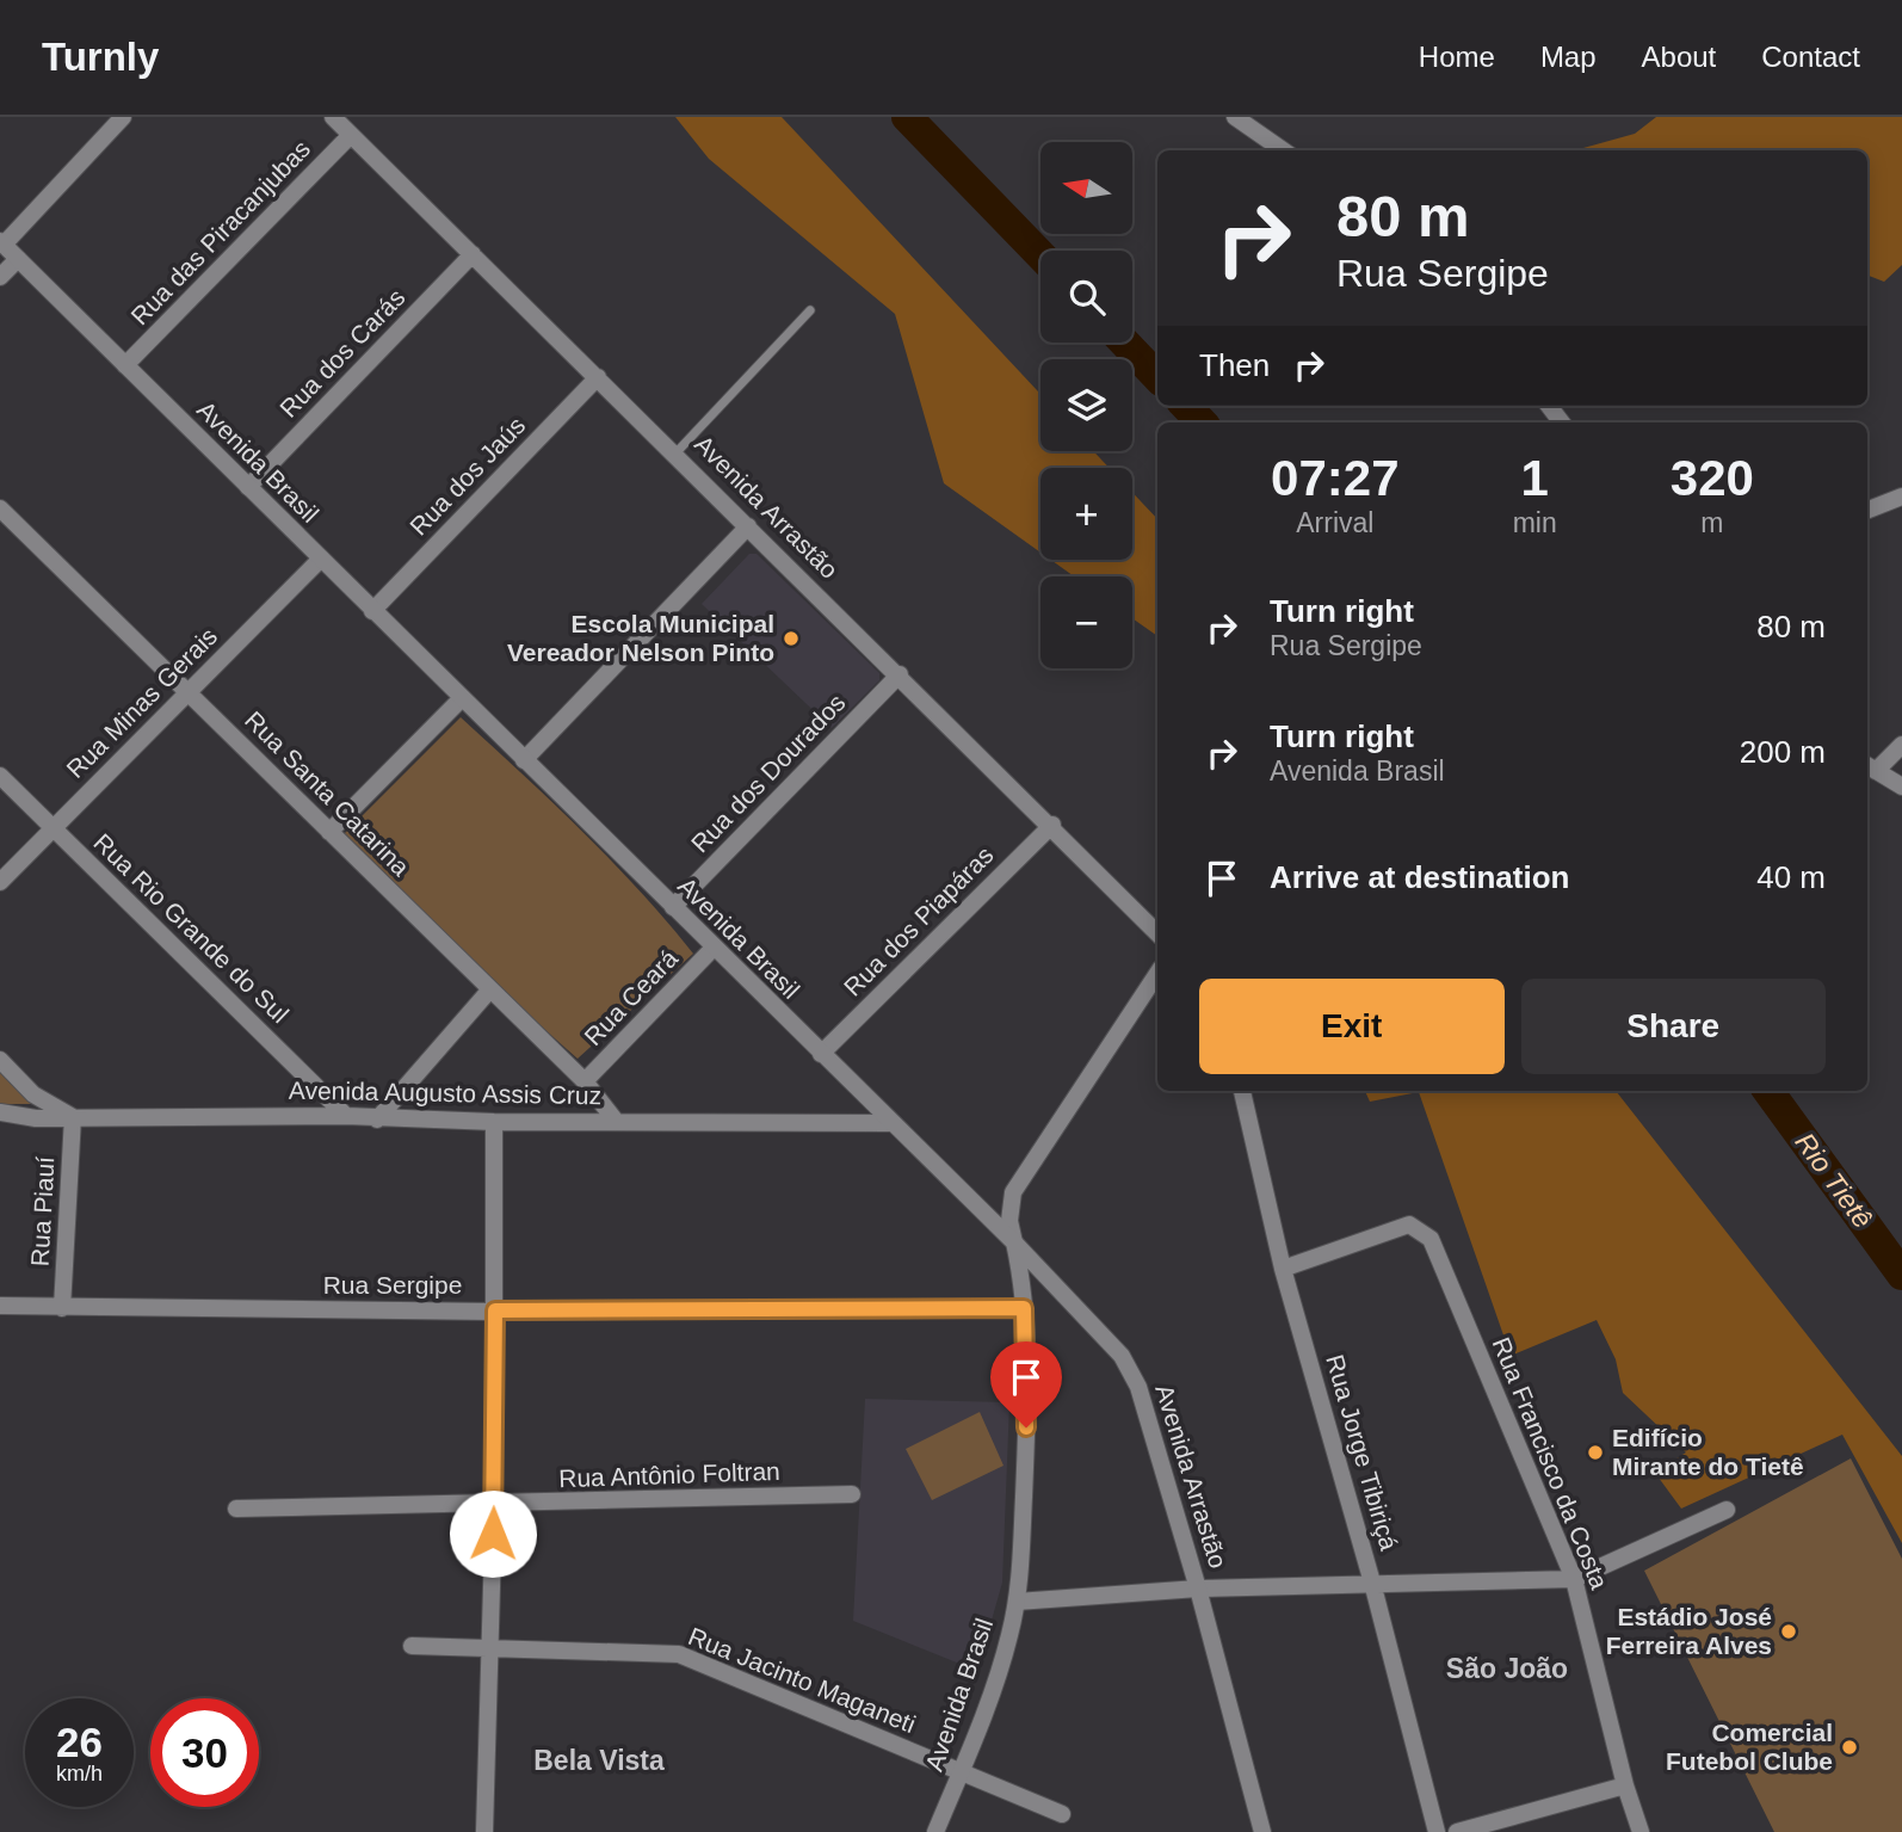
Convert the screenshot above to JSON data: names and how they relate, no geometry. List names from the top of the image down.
{
  "streets": {
    "street": [
      "Rua das Piracanjubas",
      "Rua dos Carás",
      "Avenida Brasil",
      "Rua dos Jaús",
      "Avenida Arrastão",
      "Rua Minas Gerais",
      "Rua dos Dourados",
      "Rua Santa Catarina",
      "Rua dos Piapáras",
      "Rua Rio Grande do Sul",
      "Rua Ceará",
      "Avenida Augusto Assis Cruz",
      "Rua Piauí",
      "Rua Sergipe",
      "Rua Jorge Tibiriçá",
      "Rua Francisco da Costa",
      "Rua Antônio Foltran",
      "Rua Jacinto Maganeti"
    ]
  },
  "crossings": [
    ["Rua das Piracanjubas", "Avenida Brasil"],
    ["Rua das Piracanjubas", "Avenida Arrastão"],
    ["Rua dos Carás", "Avenida Brasil"],
    ["Rua dos Carás", "Avenida Arrastão"],
    ["Avenida Brasil", "Rua dos Jaús"],
    ["Avenida Brasil", "Avenida Arrastão"],
    ["Avenida Brasil", "Rua Minas Gerais"],
    ["Avenida Brasil", "Rua dos Dourados"],
    ["Avenida Brasil", "Rua dos Piapáras"],
    ["Avenida Brasil", "Rua Ceará"],
    ["Avenida Brasil", "Avenida Augusto Assis Cruz"],
    ["Avenida Brasil", "Rua Sergipe"],
    ["Avenida Brasil", "Rua Jacinto Maganeti"],
    ["Rua dos Jaús", "Avenida Arrastão"],
    ["Avenida Arrastão", "Rua dos Dourados"],
    ["Avenida Arrastão", "Rua dos Piapáras"],
    ["Rua Minas Gerais", "Rua Santa Catarina"],
    ["Rua Minas Gerais", "Rua Rio Grande do Sul"],
    ["Rua Santa Catarina", "Rua Ceará"],
    ["Rua Santa Catarina", "Avenida Augusto Assis Cruz"],
    ["Rua Rio Grande do Sul", "Avenida Augusto Assis Cruz"],
    ["Avenida Augusto Assis Cruz", "Rua Piauí"],
    ["Rua Piauí", "Rua Sergipe"],
    ["Rua Jorge Tibiriçá", "Rua Francisco da Costa"]
  ],
  "districts": ["São João", "Bela Vista"],
  "water": ["Rio Tietê"],
  "places": [
    "Escola Municipal Vereador Nelson Pinto",
    "Edifício Mirante do Tietê",
    "Estádio José Ferreira Alves",
    "Comercial Futebol Clube"
  ],
  "north": "left",
  "page": {
    "header": "Turnly",
    "nav": [
      "Home",
      "Map",
      "About",
      "Contact"
    ],
    "map_buttons": ["+", "−"],
    "turn": ["80 m", "Rua Sergipe"],
    "then": "Then",
    "eta": [
      "07:27",
      "Arrival",
      "1",
      "min",
      "320",
      "m"
    ],
    "list": [
      {
        "name": "Turn right",
        "note": "Rua Sergipe",
        "value": "80 m"
      },
      {
        "name": "Turn right",
        "note": "Avenida Brasil",
        "value": "200 m"
      },
      {
        "name": "Arrive at destination",
        "value": "40 m"
      }
    ],
    "buttons": ["Exit", "Share"],
    "speed": "26 km/h",
    "limit": "30"
  }
}
